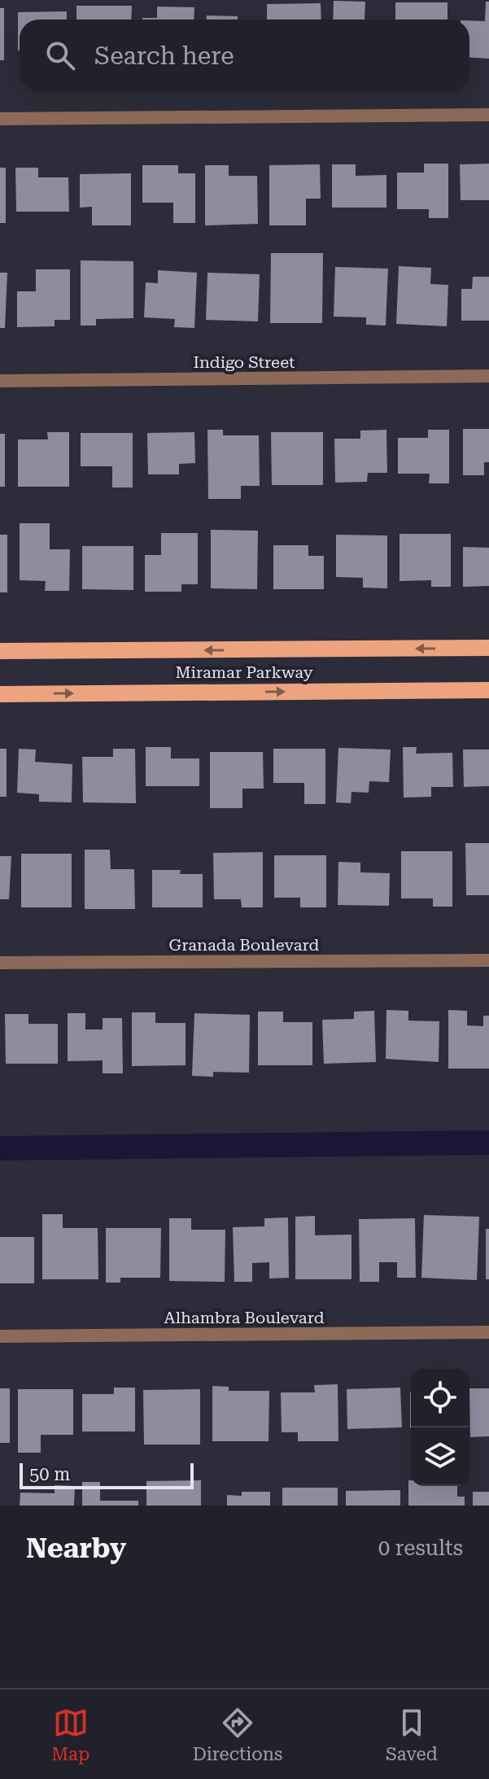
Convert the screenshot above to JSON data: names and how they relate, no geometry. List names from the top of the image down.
{
  "streets": {
    "main road": ["Miramar Parkway"],
    "street": ["Indigo Street", "Granada Boulevard", "Alhambra Boulevard"]
  },
  "scale_bar": "50 m",
  "page": {
    "search": "Search here",
    "scale": "50 m",
    "heading": ["Nearby", "0 results"],
    "nav": ["Map", "Directions", "Saved"]
  }
}
